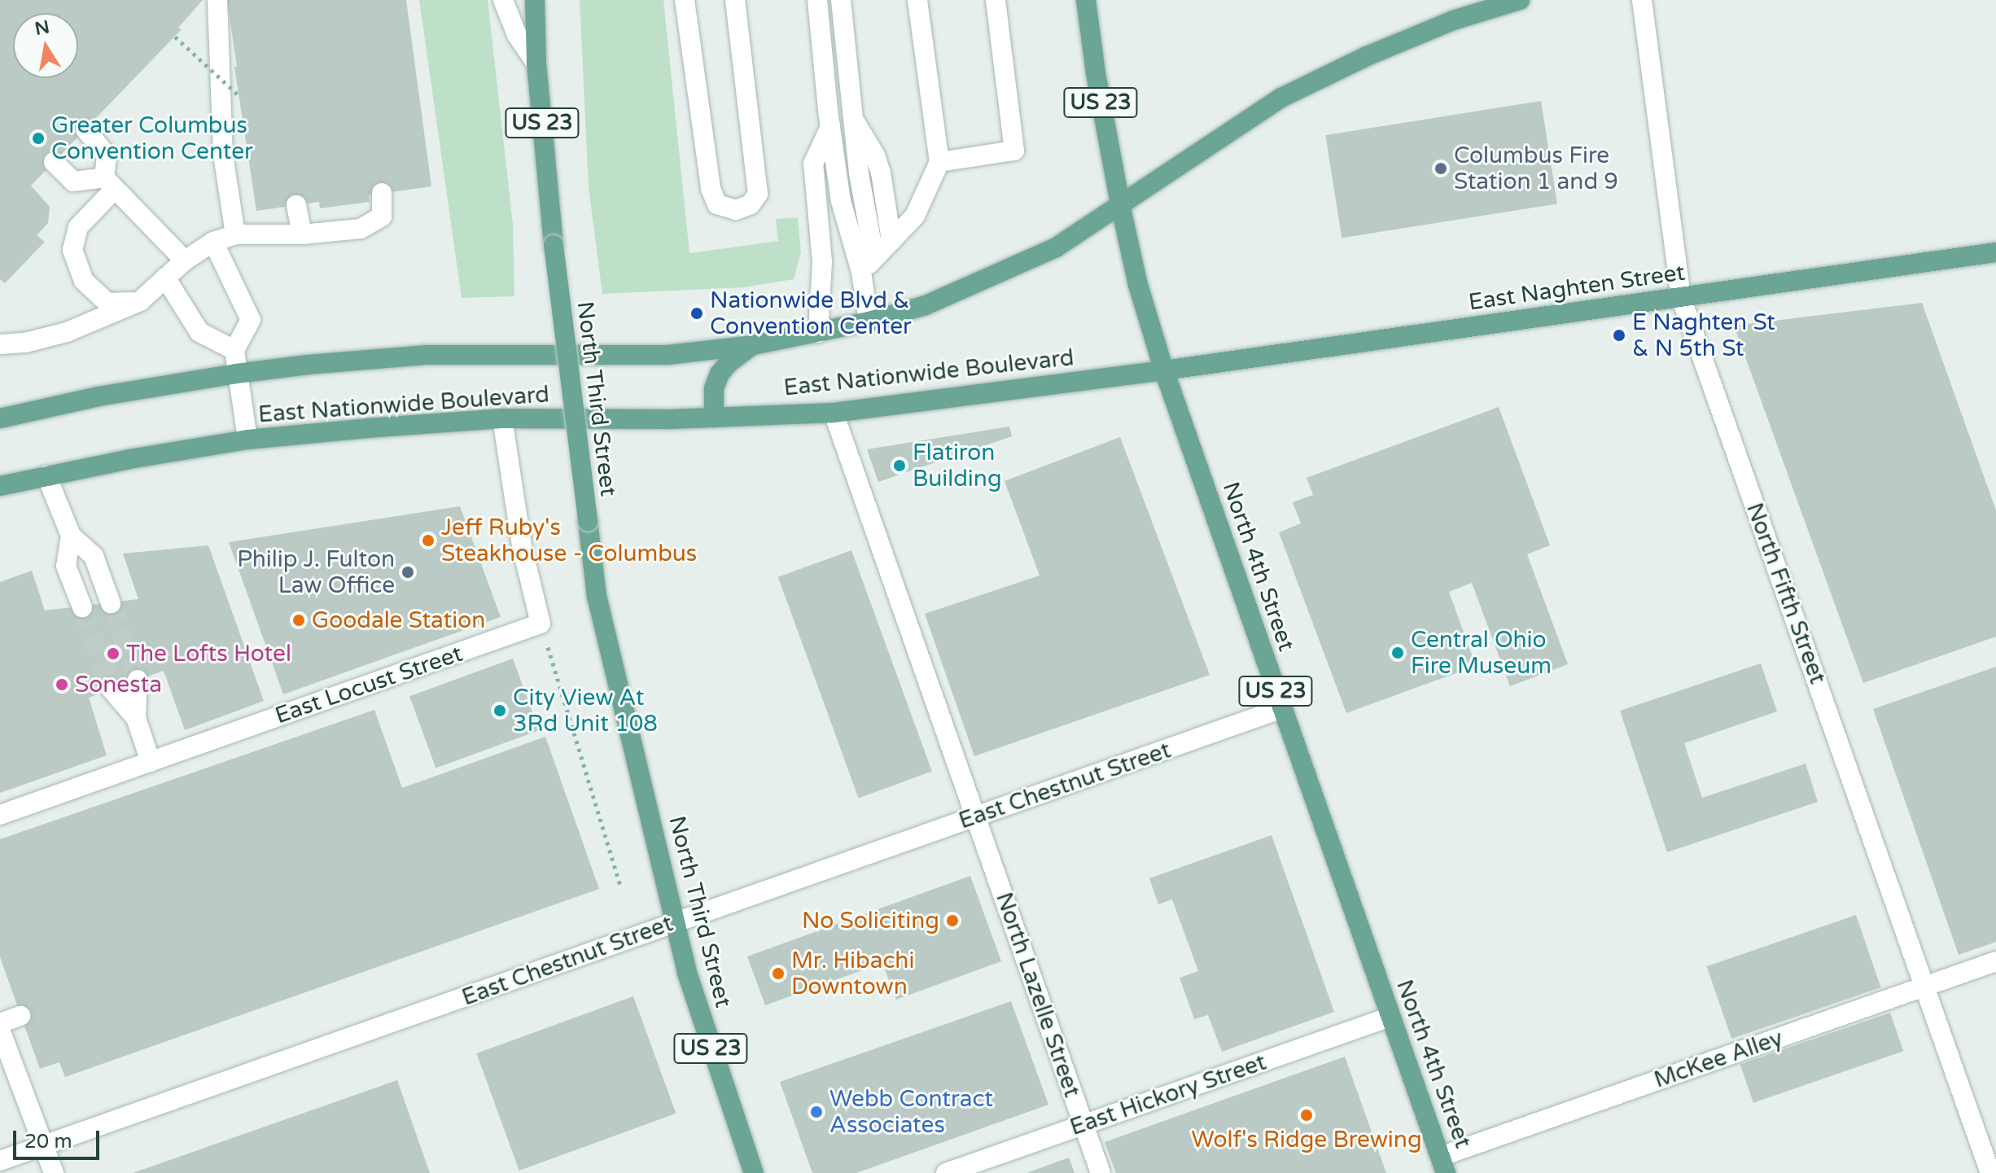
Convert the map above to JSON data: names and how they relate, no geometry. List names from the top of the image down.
{
  "streets": {
    "main road": [
      "US 23",
      "East Naghten Street",
      "East Nationwide Boulevard",
      "North Third Street",
      "North 4th Street"
    ],
    "street": [
      "North Fifth Street",
      "East Locust Street",
      "East Chestnut Street",
      "North Lazelle Street",
      "McKee Alley",
      "East Hickory Street"
    ]
  },
  "crossings": [
    ["East Naghten Street", "East Nationwide Boulevard"],
    ["East Naghten Street", "North 4th Street"],
    ["East Naghten Street", "North Fifth Street"],
    ["East Nationwide Boulevard", "North 4th Street"],
    ["East Nationwide Boulevard", "North Lazelle Street"],
    ["North Third Street", "East Chestnut Street"],
    ["North 4th Street", "East Chestnut Street"],
    ["North 4th Street", "McKee Alley"],
    ["North 4th Street", "East Hickory Street"],
    ["North Fifth Street", "McKee Alley"],
    ["East Chestnut Street", "North Lazelle Street"],
    ["North Lazelle Street", "East Hickory Street"]
  ],
  "places": [
    "Greater Columbus Convention Center",
    "Columbus Fire Station 1 and 9",
    "Nationwide Blvd & Convention Center",
    "E Naghten St & N 5th St",
    "Flatiron Building",
    "Jeff Ruby's Steakhouse - Columbus",
    "Philip J. Fulton Law Office",
    "Goodale Station",
    "Central Ohio Fire Museum",
    "The Lofts Hotel",
    "Sonesta",
    "City View At 3Rd Unit 108",
    "No Soliciting",
    "Mr. Hibachi Downtown",
    "Webb Contract Associates",
    "Wolf's Ridge Brewing"
  ],
  "scale_bar": "20 m",
  "north": "top"
}
